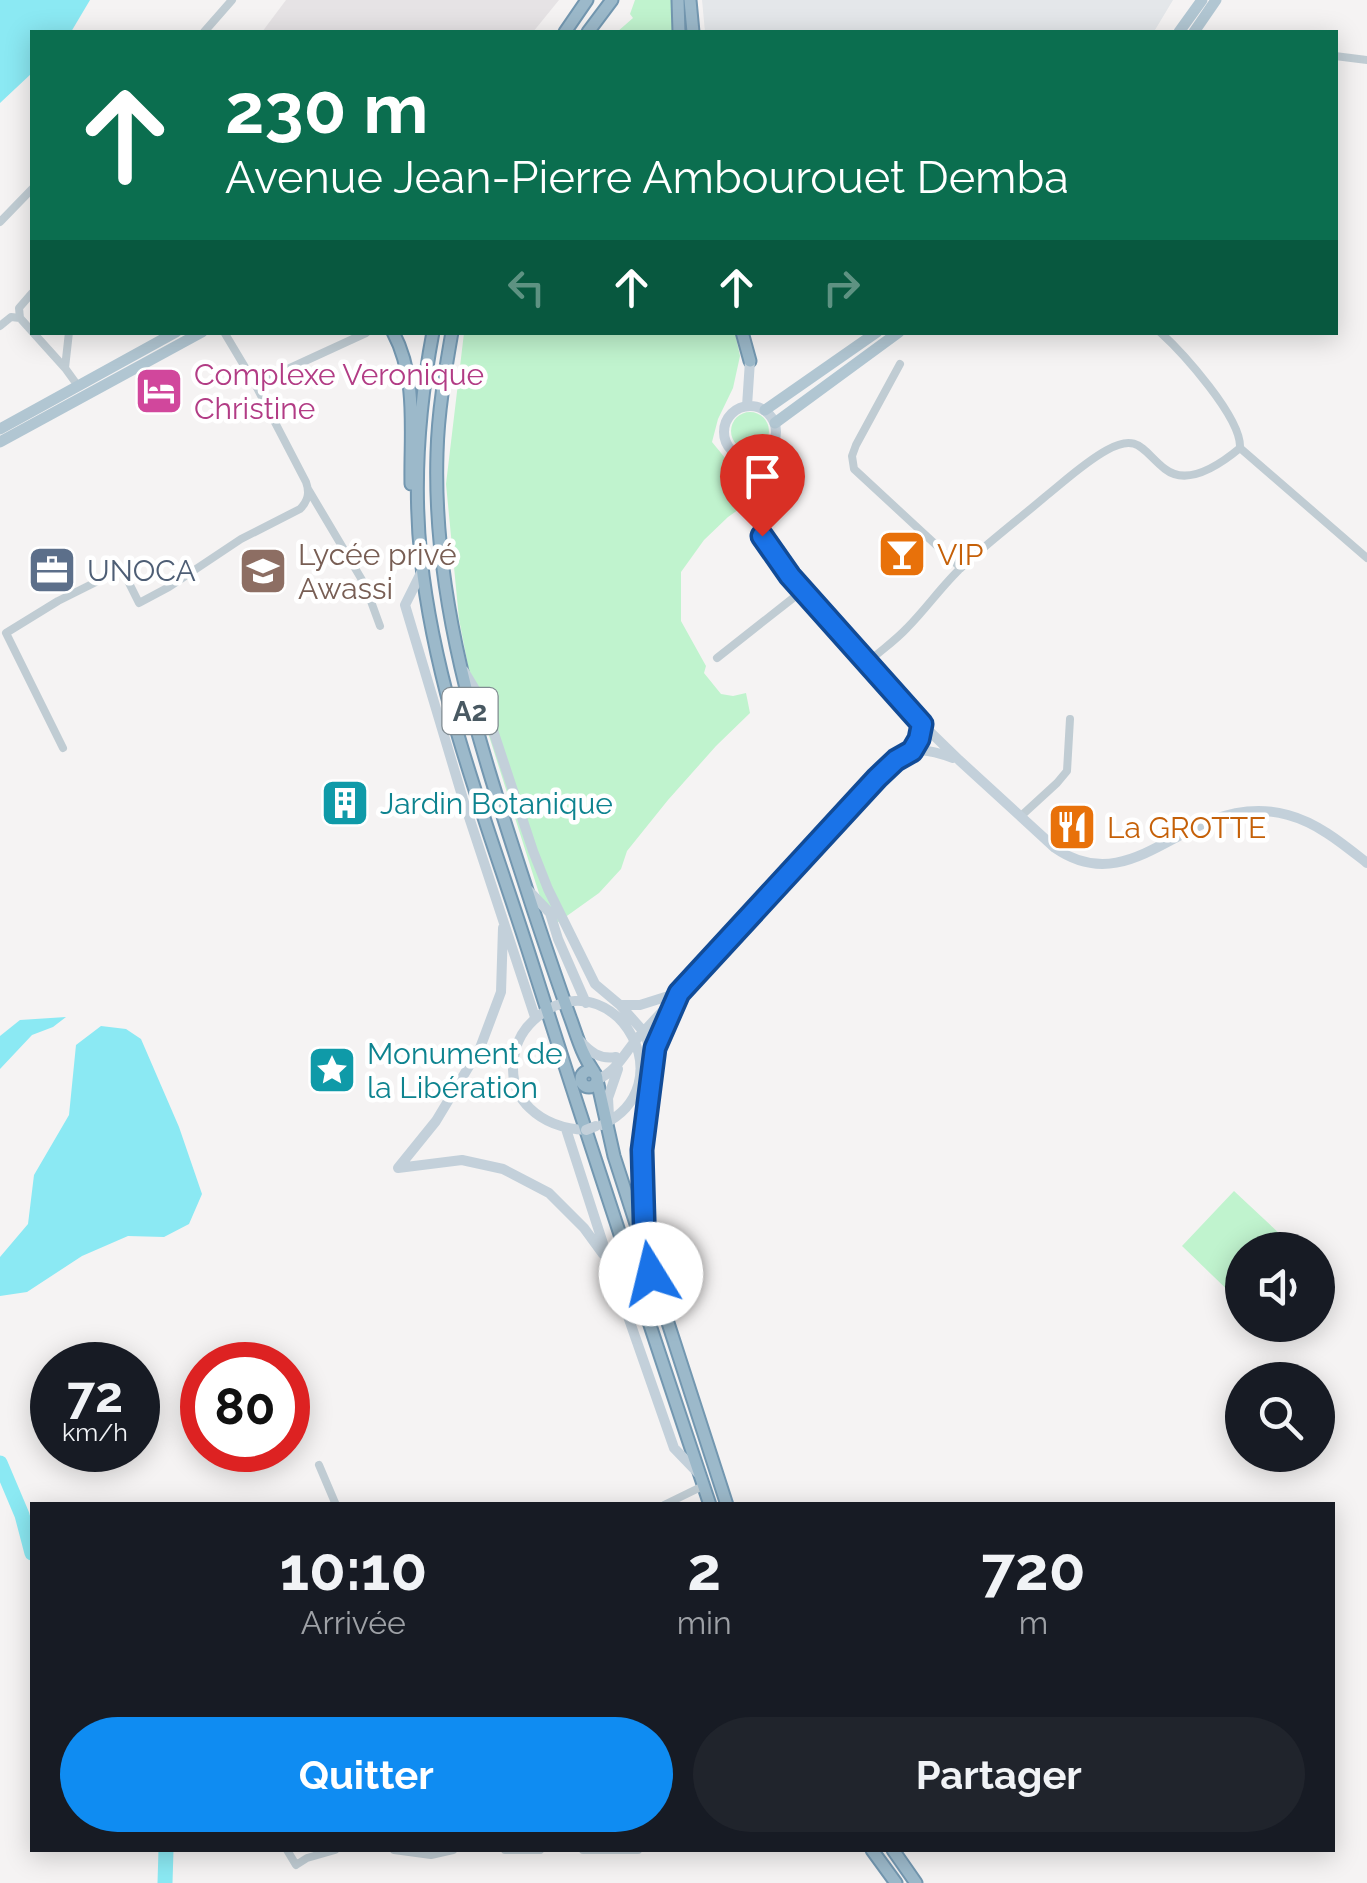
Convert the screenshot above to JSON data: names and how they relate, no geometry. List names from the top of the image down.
{
  "streets": {
    "highway": ["A2"]
  },
  "places": {
    "hotel": ["Complexe Veronique Christine"],
    "bar": ["VIP"],
    "office": ["UNOCA"],
    "school or university": ["Lycée privé Awassi"],
    "building": ["Jardin Botanique"],
    "restaurant": ["La GROTTE"],
    "place": ["Monument de la Libération"]
  },
  "page": {
    "turn": ["230 m", "Avenue Jean-Pierre Ambourouet Demba"],
    "speed": "72 km/h",
    "limit": "80",
    "eta": [
      "10:10",
      "Arrivée",
      "2",
      "min",
      "720",
      "m"
    ],
    "buttons": ["Quitter", "Partager"]
  }
}
